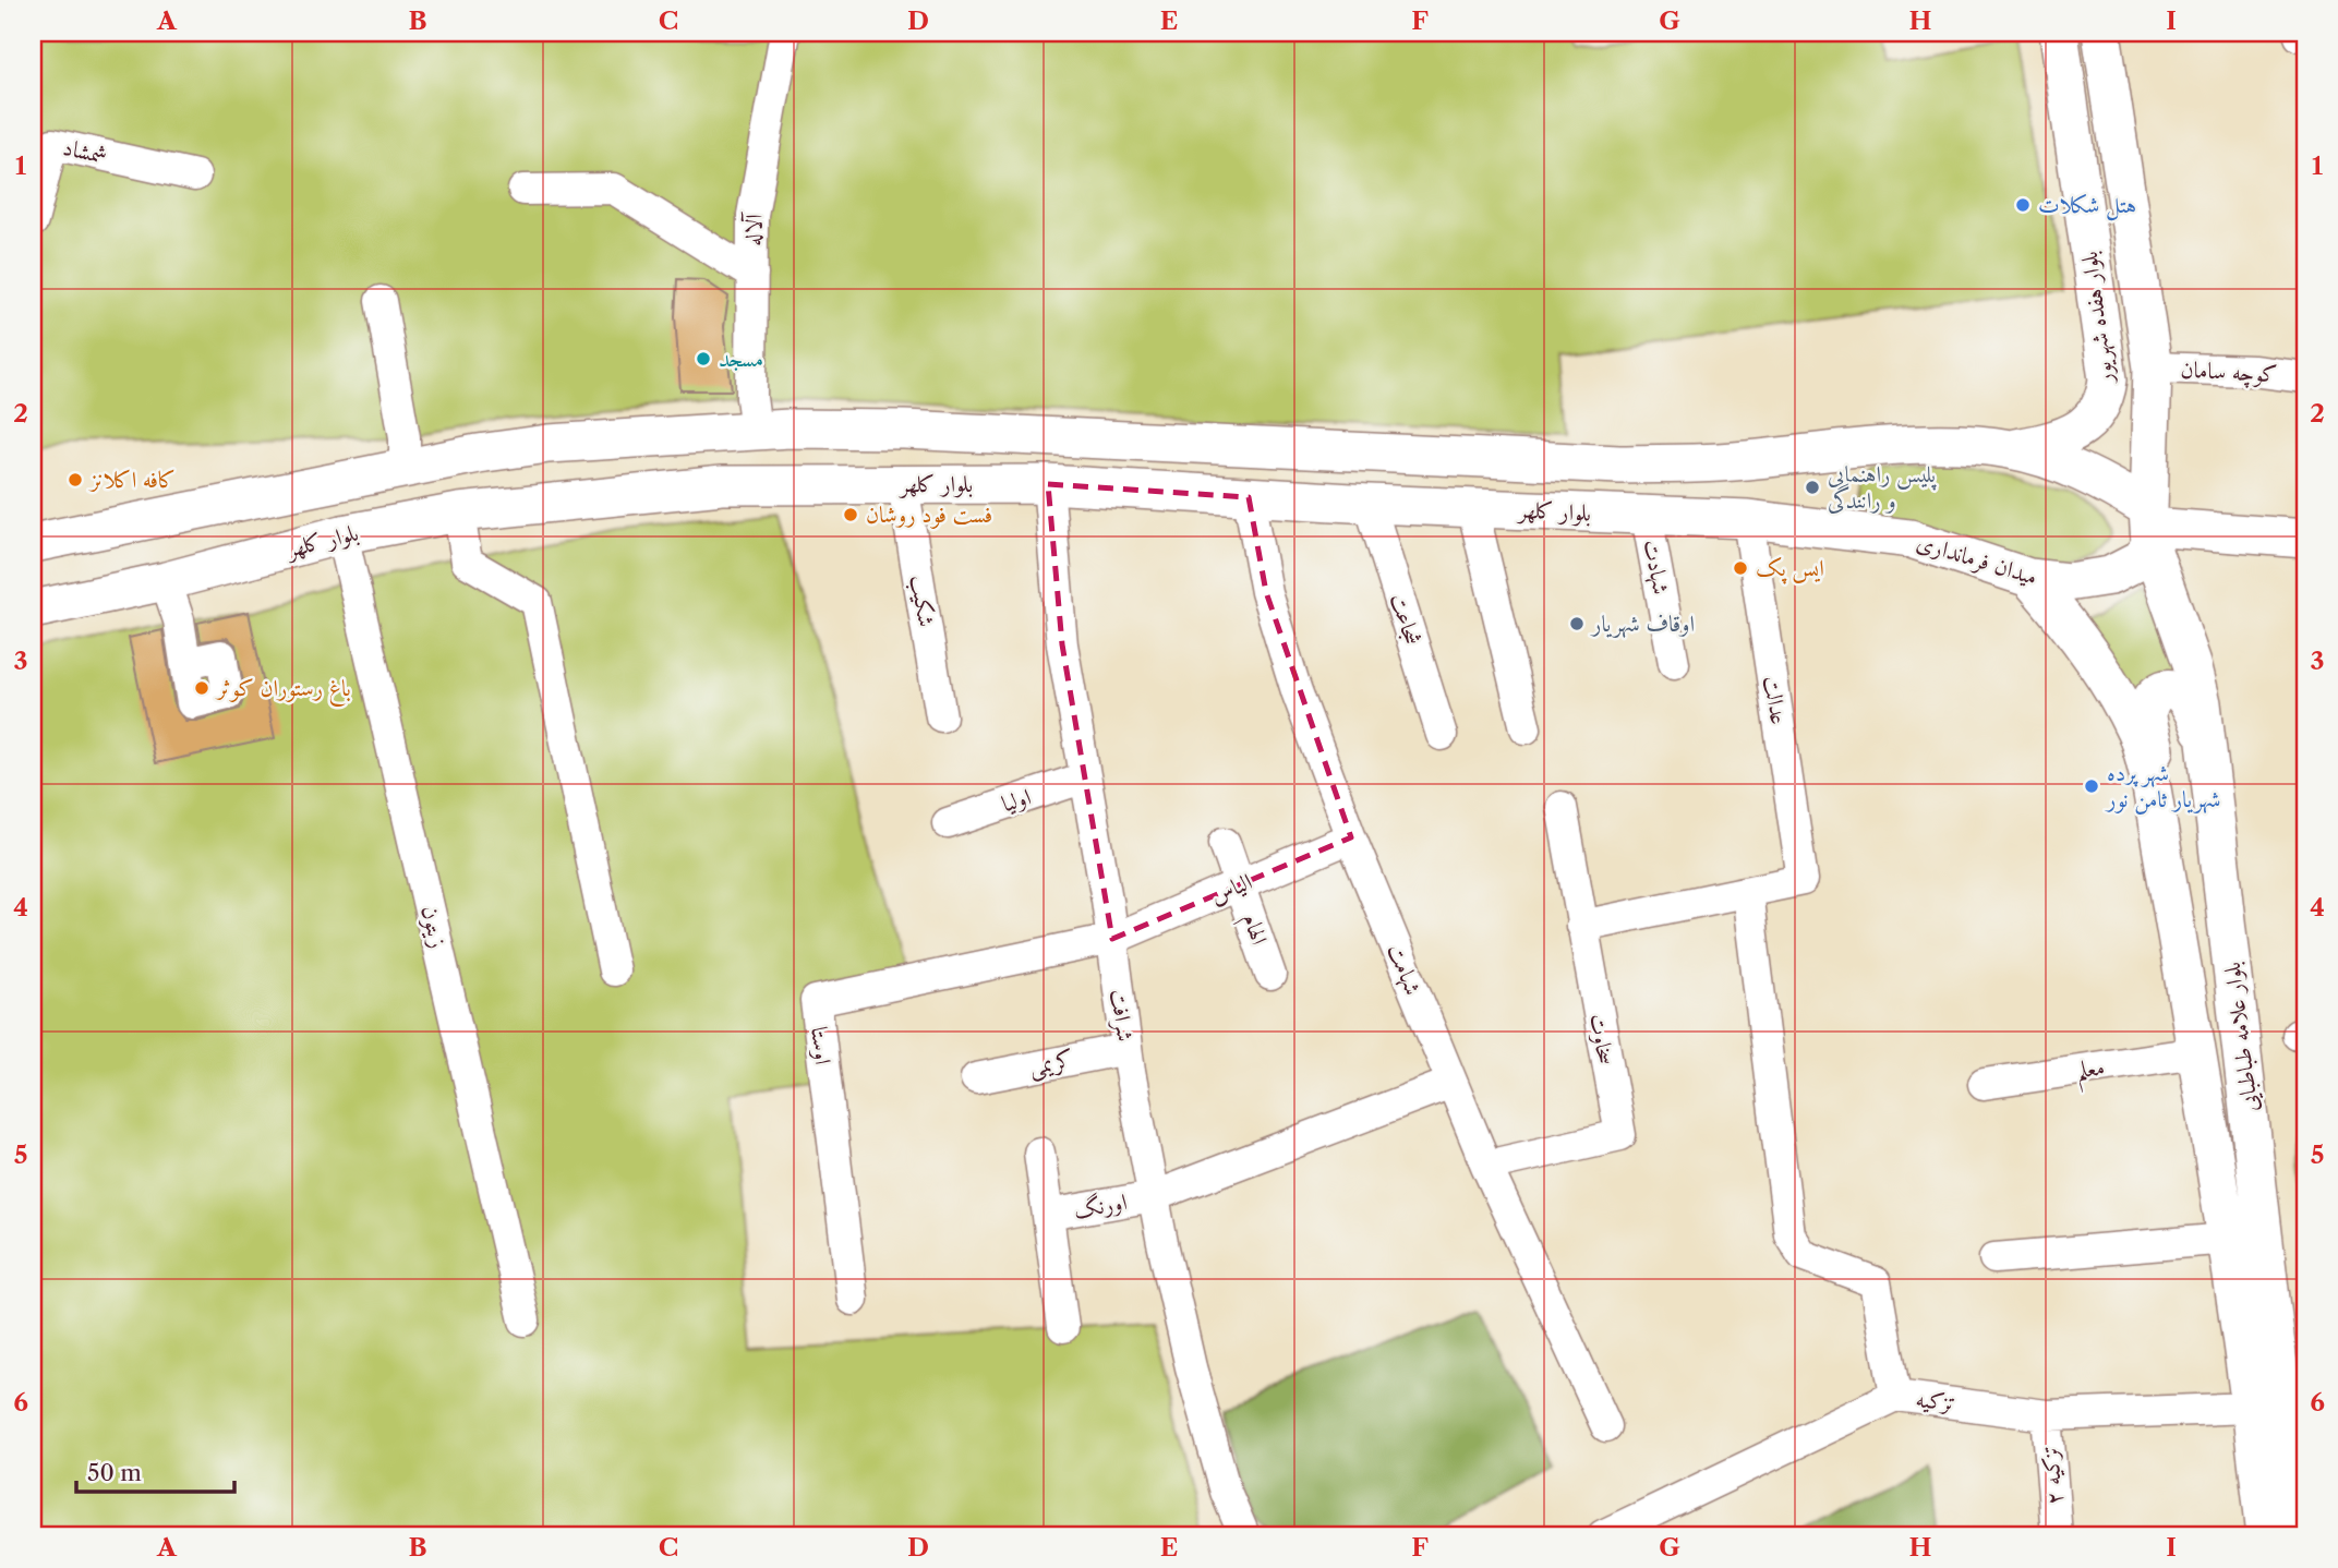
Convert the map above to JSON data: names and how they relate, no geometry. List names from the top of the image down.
{
  "streets": {
    "main road": [
      "بلوار هفده شهریور",
      "بلوار کلهر",
      "میدان فرمانداری",
      "بلوار علامه طباطبایی"
    ],
    "street": [
      "شمشاد",
      "آلاله",
      "کوچه سامان",
      "شهادت",
      "شکیب",
      "شجاعت",
      "عدالت",
      "اولیا",
      "الیاس",
      "زیتون",
      "الهام",
      "شهامت",
      "شرافت",
      "سخاوت",
      "اوستا",
      "کریمی",
      "معلم",
      "اورنگ",
      "تزکیه",
      "تزکیه ۲"
    ]
  },
  "crossings": [
    ["بلوار هفده شهریور", "کوچه سامان"],
    ["بلوار هفده شهریور", "میدان فرمانداری"],
    ["بلوار هفده شهریور", "بلوار علامه طباطبایی"],
    ["بلوار کلهر", "میدان فرمانداری"],
    ["بلوار کلهر", "شهادت"],
    ["بلوار کلهر", "شکیب"],
    ["بلوار کلهر", "شجاعت"],
    ["بلوار کلهر", "عدالت"],
    ["بلوار کلهر", "زیتون"],
    ["بلوار کلهر", "شهامت"],
    ["بلوار کلهر", "شرافت"],
    ["میدان فرمانداری", "بلوار علامه طباطبایی"],
    ["اولیا", "شرافت"],
    ["الیاس", "الهام"],
    ["الیاس", "شهامت"],
    ["الیاس", "شرافت"],
    ["الیاس", "اوستا"],
    ["شهامت", "سخاوت"],
    ["شهامت", "اورنگ"],
    ["شرافت", "اوستا"],
    ["شرافت", "کریمی"],
    ["شرافت", "اورنگ"],
    ["بلوار علامه طباطبایی", "معلم"],
    ["بلوار علامه طباطبایی", "تزکیه"],
    ["تزکیه", "تزکیه ۲"]
  ],
  "places": [
    "هتل شکلات",
    "مسجد",
    "کافه اکلانز",
    "پلیس راهنمایی و رانندگی",
    "فست فود روشان",
    "ایس پک",
    "اوقاف شهریار",
    "باغ رستوران کوثر",
    "شهر پرده شهریار ثامن نور"
  ],
  "scale_bar": "50 m",
  "grid": {
    "columns": [
      "A",
      "B",
      "C",
      "D",
      "E",
      "F",
      "G",
      "H",
      "I"
    ],
    "rows": [
      "1",
      "2",
      "3",
      "4",
      "5",
      "6"
    ]
  }
}
